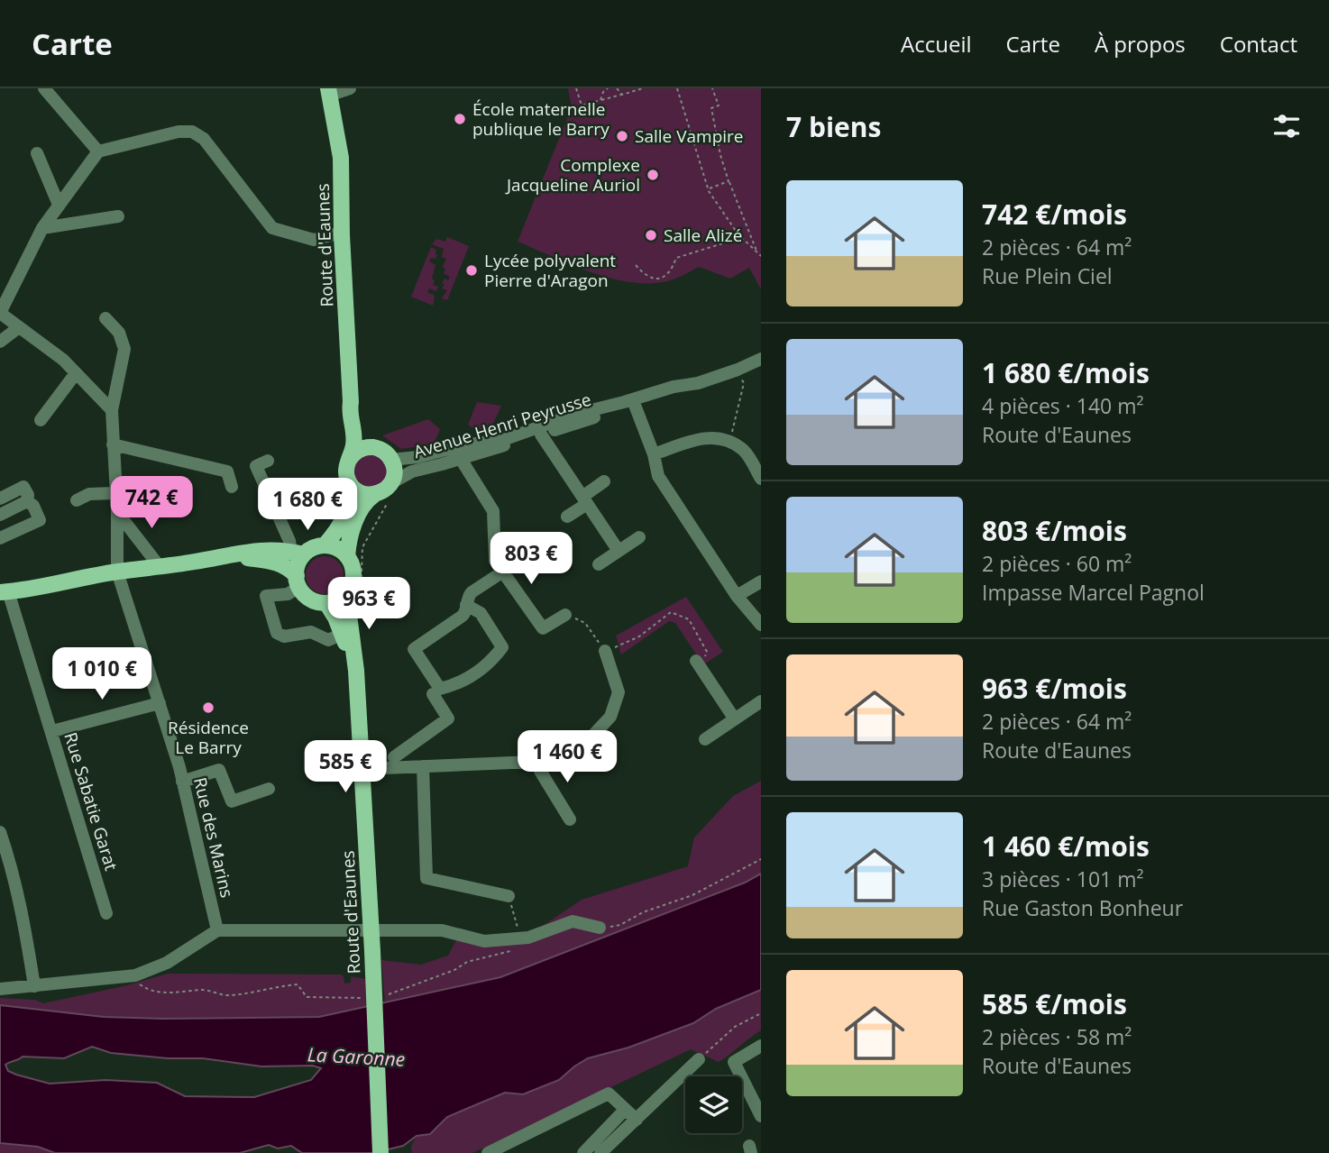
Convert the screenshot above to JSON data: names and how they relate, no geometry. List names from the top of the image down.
{
  "streets": {
    "main road": ["Route d'Eaunes"],
    "street": ["Avenue Henri Peyrusse", "Rue Sabatie Garat", "Rue des Marins"]
  },
  "crossings": [
    ["Route d'Eaunes", "Avenue Henri Peyrusse"]
  ],
  "water": ["La Garonne"],
  "places": [
    "École maternelle publique le Barry",
    "Salle Vampire",
    "Complexe Jacqueline Auriol",
    "Salle Alizé",
    "Lycée polyvalent Pierre d'Aragon",
    "Résidence Le Barry"
  ],
  "page": {
    "header": "Carte",
    "nav": [
      "Accueil",
      "Carte",
      "À propos",
      "Contact"
    ],
    "heading": "7 biens",
    "list": [
      {
        "name": "742 €/mois",
        "note": "2 pièces · 64 m² · Rue Plein Ciel"
      },
      {
        "name": "1 680 €/mois",
        "note": "4 pièces · 140 m² · Route d'Eaunes"
      },
      {
        "name": "803 €/mois",
        "note": "2 pièces · 60 m² · Impasse Marcel Pagnol"
      },
      {
        "name": "963 €/mois",
        "note": "2 pièces · 64 m² · Route d'Eaunes"
      },
      {
        "name": "1 460 €/mois",
        "note": "3 pièces · 101 m² · Rue Gaston Bonheur"
      },
      {
        "name": "585 €/mois",
        "note": "2 pièces · 58 m² · Route d'Eaunes"
      }
    ],
    "price": [
      "742 €",
      "1 680 €",
      "803 €",
      "963 €",
      "1 010 €",
      "1 460 €",
      "585 €"
    ]
  }
}
